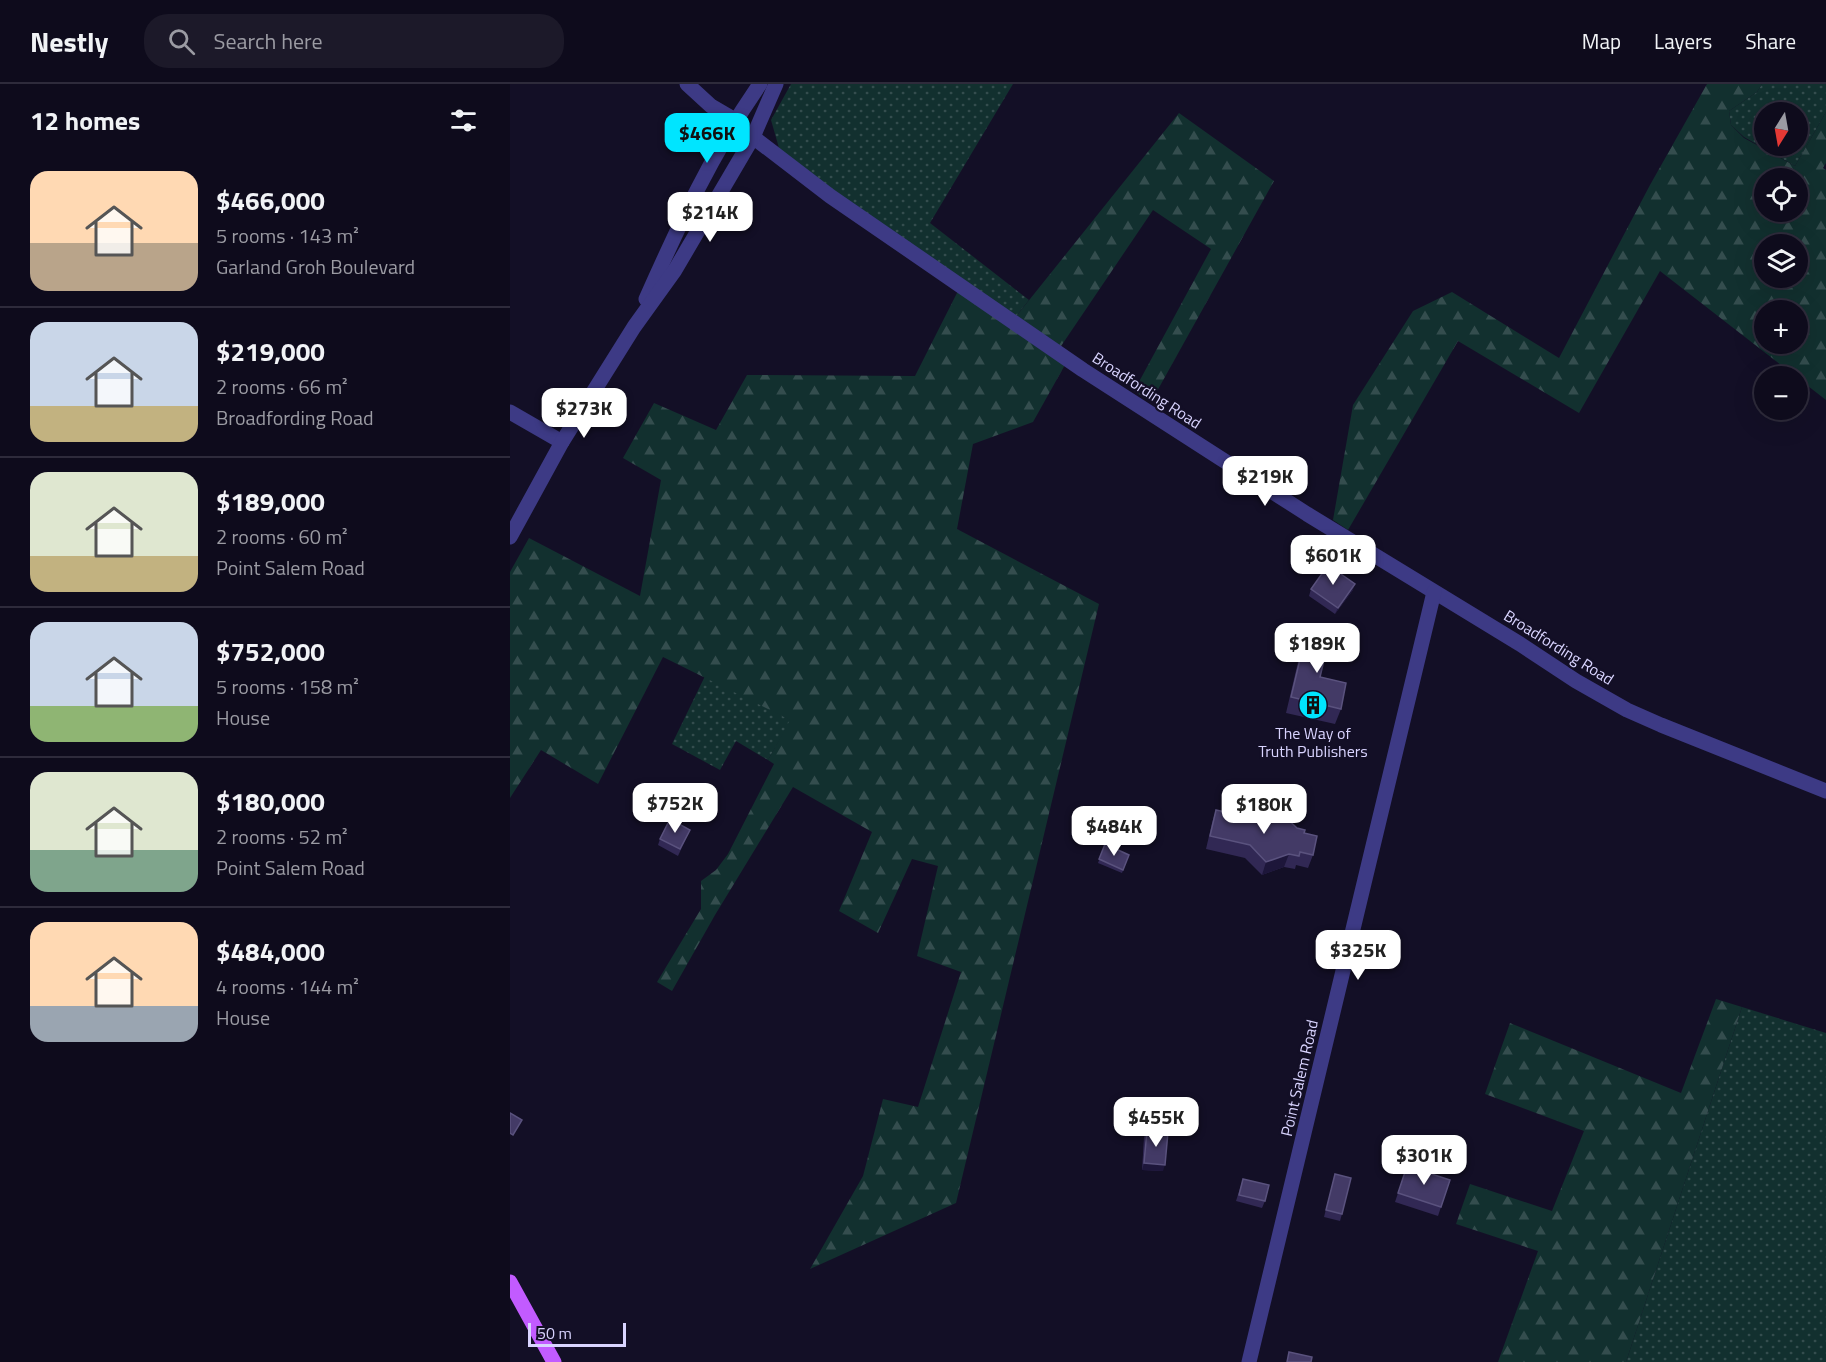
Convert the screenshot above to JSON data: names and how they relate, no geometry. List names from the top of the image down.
{
  "streets": {
    "street": ["Broadfording Road", "Point Salem Road"]
  },
  "crossings": [
    ["Broadfording Road", "Point Salem Road"]
  ],
  "places": {
    "building": ["The Way of Truth Publishers"]
  },
  "scale_bar": "50 m",
  "north": "bottom",
  "page": {
    "header": "Nestly",
    "search": "Search here",
    "nav": ["Map", "Layers", "Share"],
    "heading": "12 homes",
    "map_buttons": ["+", "−"],
    "price": [
      "$466K",
      "$214K",
      "$273K",
      "$219K",
      "$601K",
      "$189K",
      "$752K",
      "$180K",
      "$484K",
      "$325K",
      "$455K",
      "$301K"
    ],
    "list": [
      {
        "name": "$466,000",
        "note": "5 rooms · 143 m² · Garland Groh Boulevard"
      },
      {
        "name": "$219,000",
        "note": "2 rooms · 66 m² · Broadfording Road"
      },
      {
        "name": "$189,000",
        "note": "2 rooms · 60 m² · Point Salem Road"
      },
      {
        "name": "$752,000",
        "note": "5 rooms · 158 m² · House"
      },
      {
        "name": "$180,000",
        "note": "2 rooms · 52 m² · Point Salem Road"
      },
      {
        "name": "$484,000",
        "note": "4 rooms · 144 m² · House"
      }
    ],
    "scale": "50 m"
  }
}
